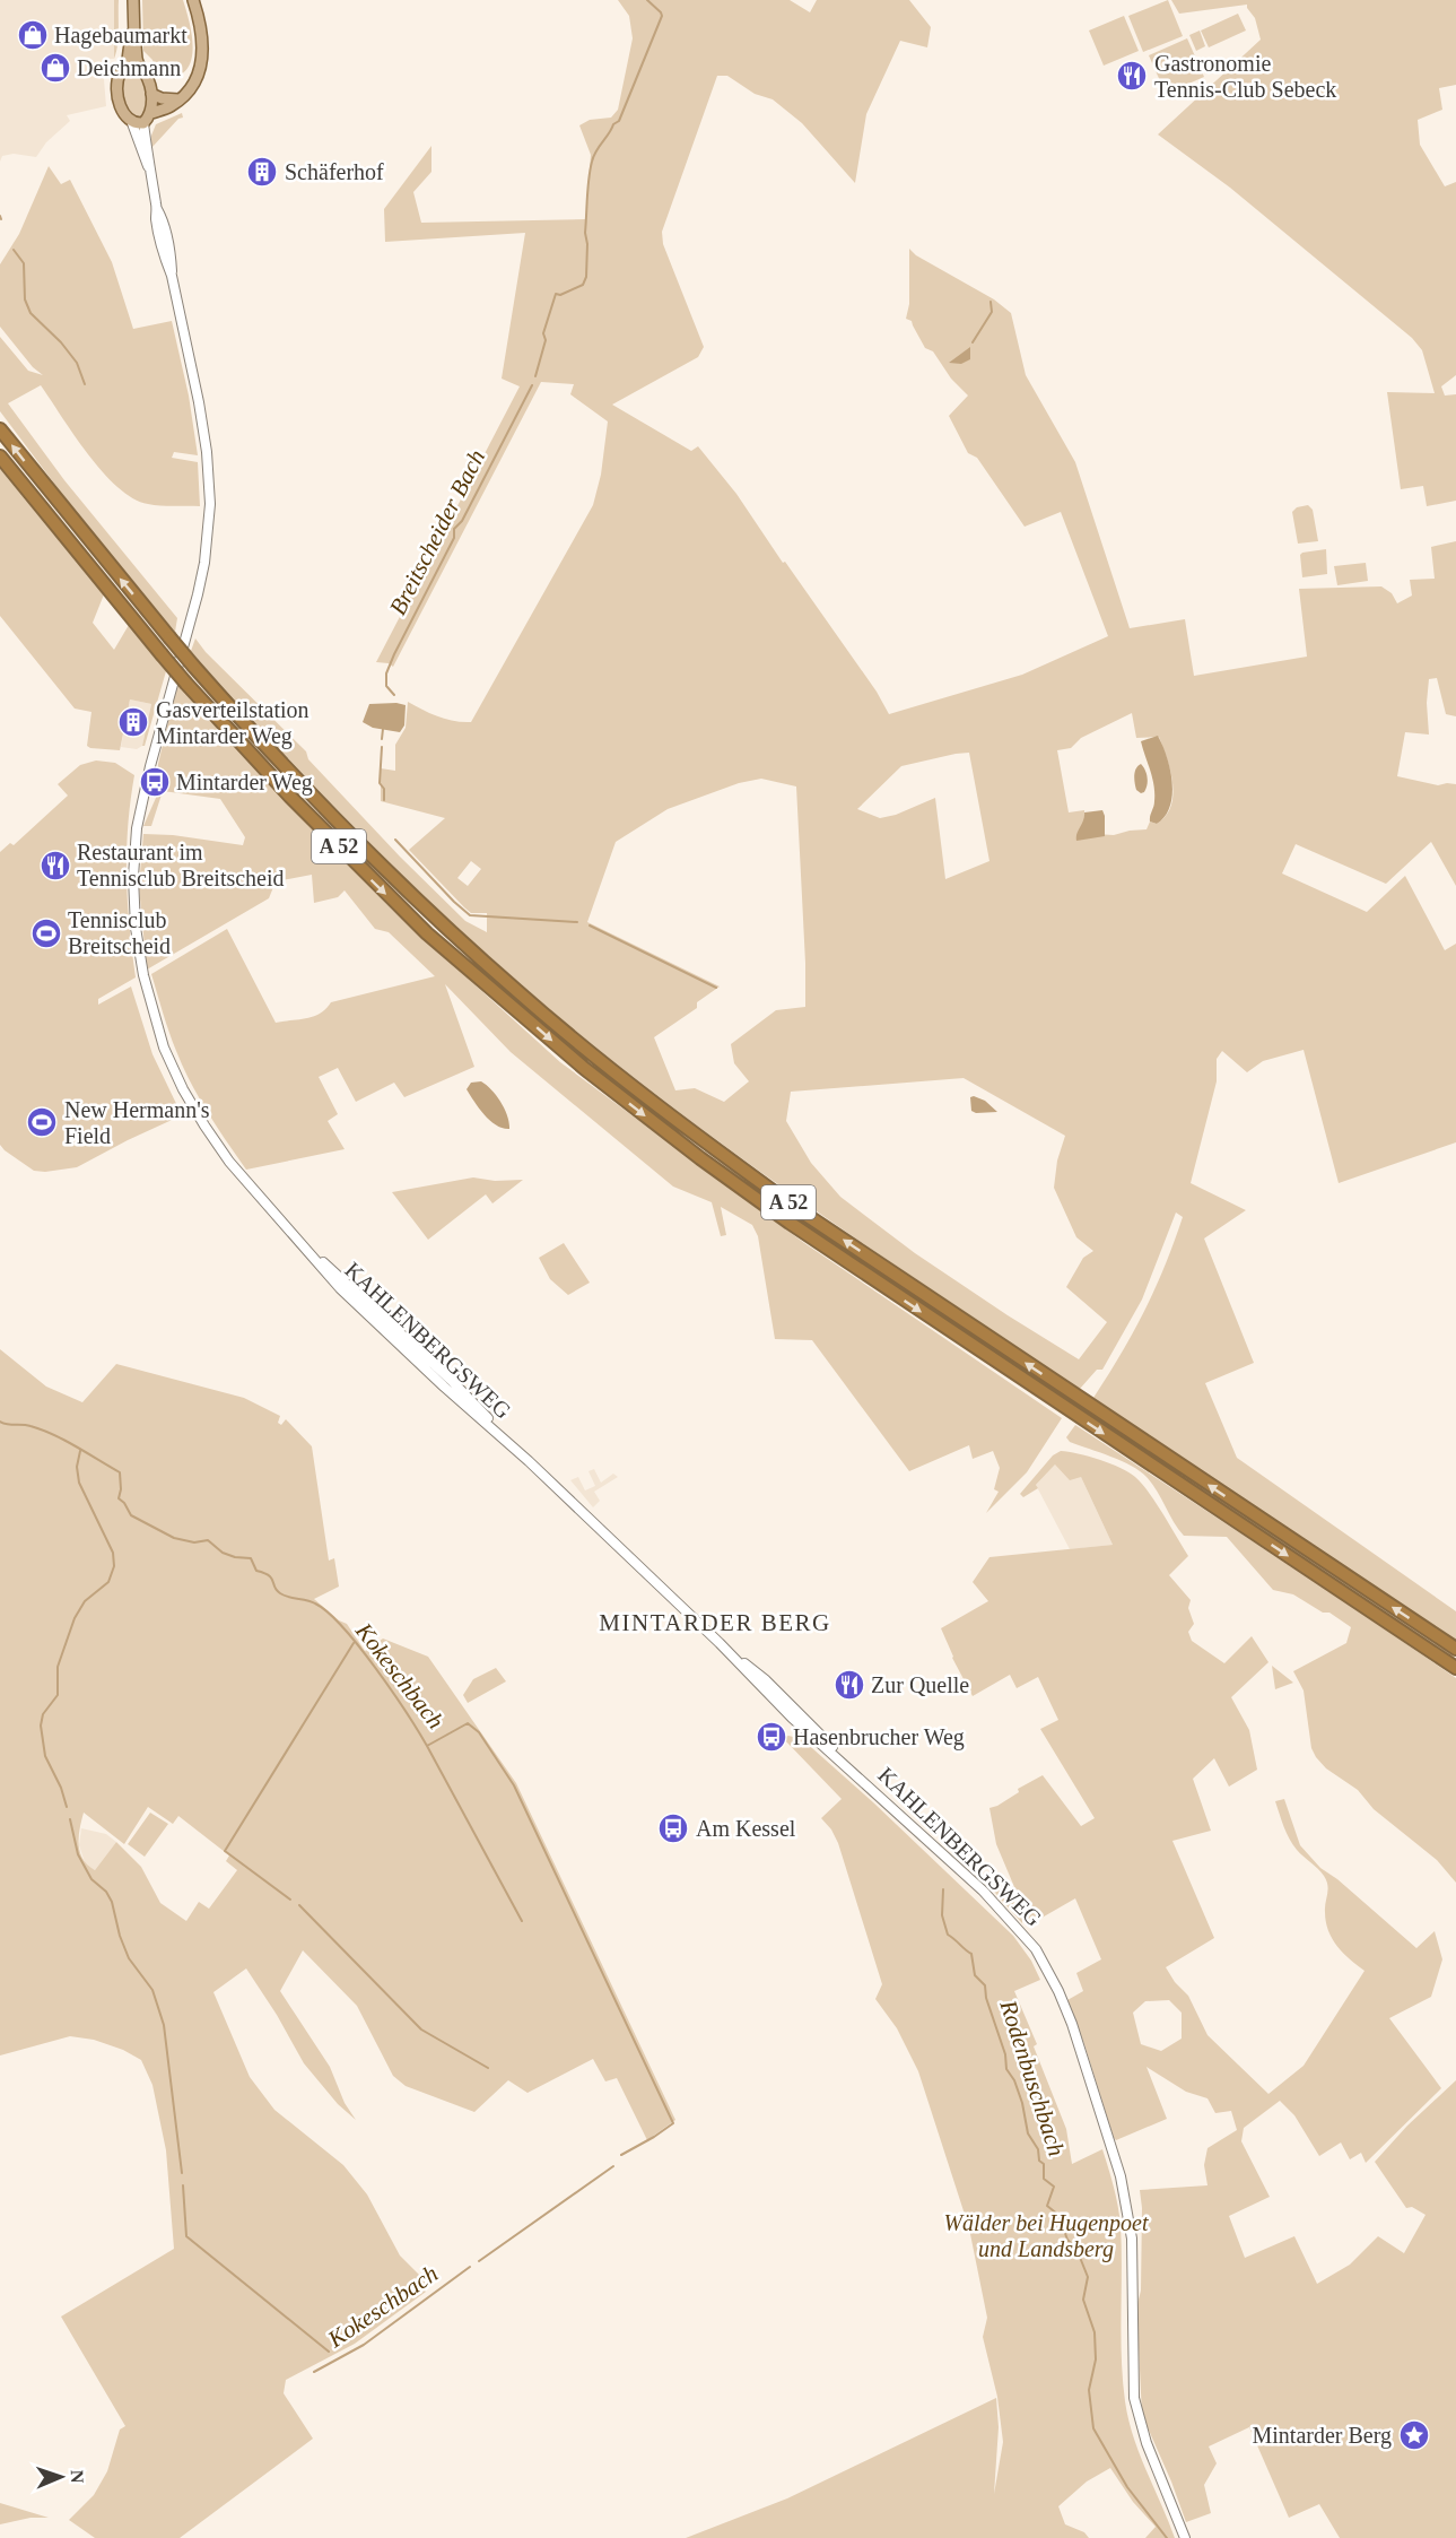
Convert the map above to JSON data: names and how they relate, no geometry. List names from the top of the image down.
{
  "streets": {
    "highway": ["A 52"],
    "main road": ["KAHLENBERGSWEG"]
  },
  "districts": ["MINTARDER BERG"],
  "water": ["Breitscheider Bach", "Kokeschbach", "Rodenbuschbach"],
  "parks": ["Wälder bei Hugenpoet und Landsberg"],
  "places": {
    "shop": ["Hagebaumarkt", "Deichmann"],
    "restaurant": ["Gastronomie Tennis-Club Sebeck", "Restaurant im Tennisclub Breitscheid", "Zur Quelle"],
    "building": ["Schäferhof", "Gasverteilstation Mintarder Weg"],
    "bus stop": ["Mintarder Weg", "Hasenbrucher Weg", "Am Kessel"],
    "sports": ["Tennisclub Breitscheid", "New Hermann's Field"],
    "place": ["Mintarder Berg"]
  },
  "north": "right"
}
